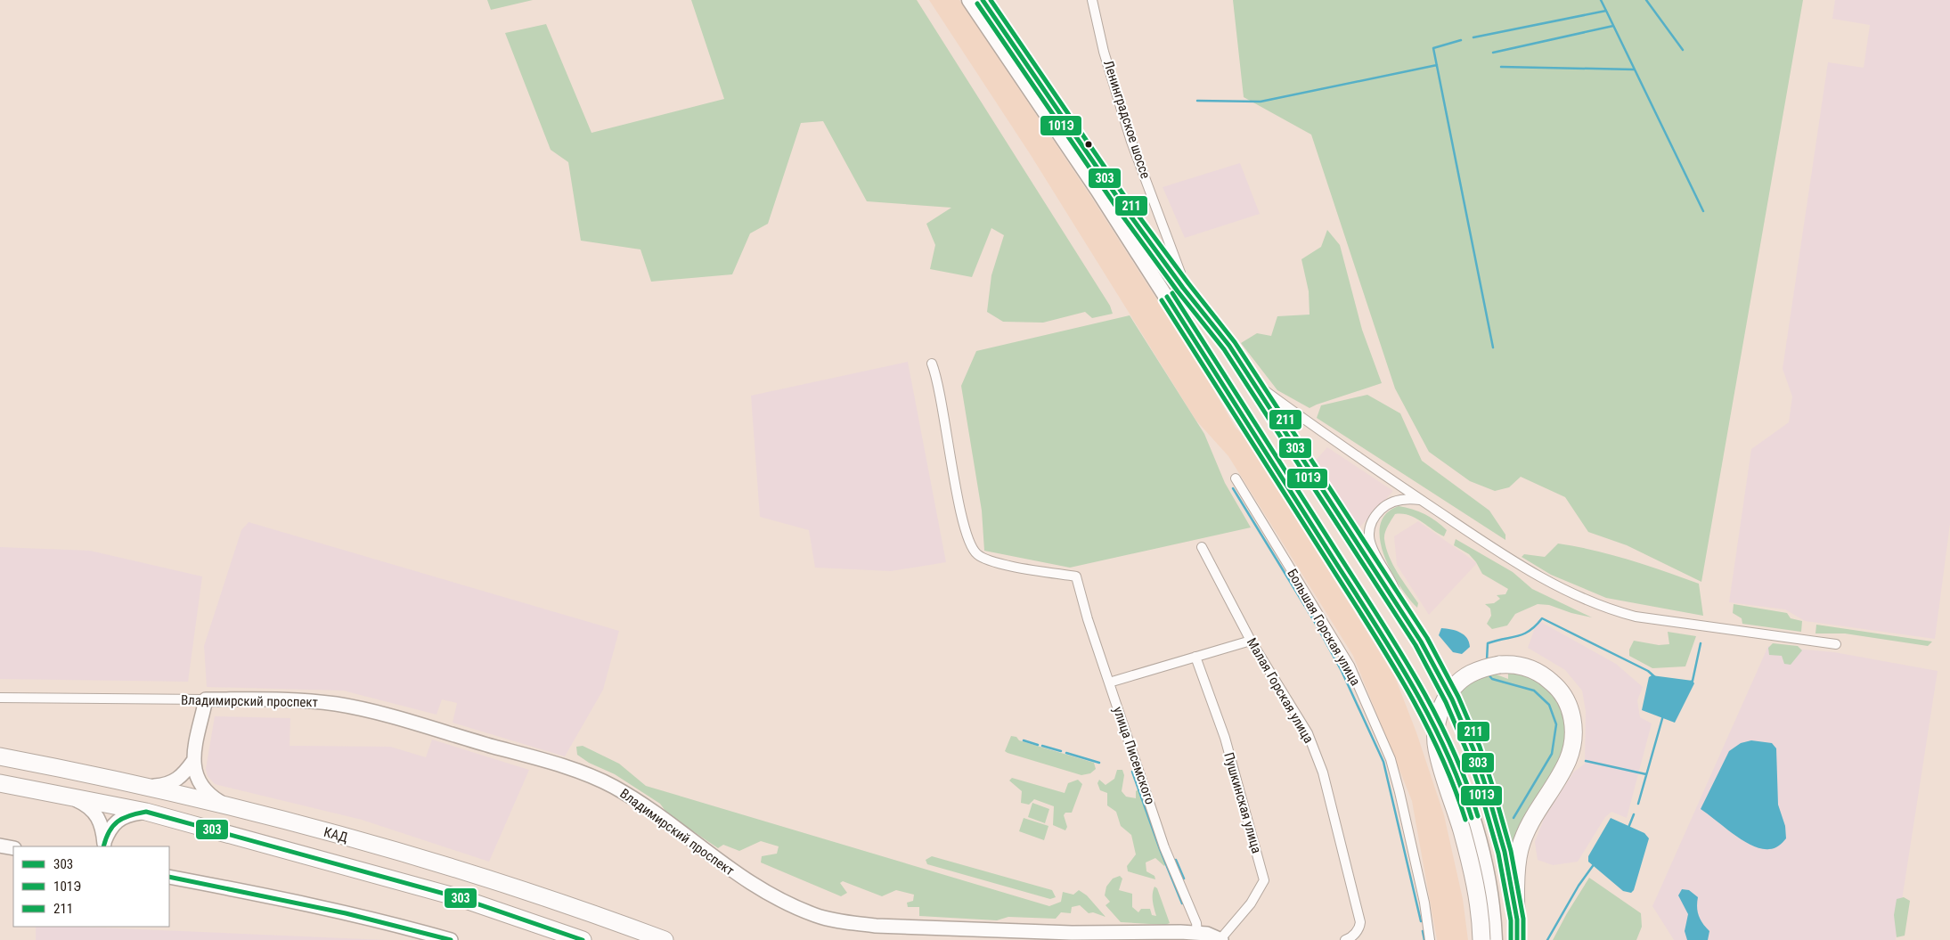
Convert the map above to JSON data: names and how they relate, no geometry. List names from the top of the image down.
{
  "streets": {
    "highway": ["КАД"],
    "main road": ["Владимирский проспект"],
    "street": [
      "Ленинградское шоссе",
      "Большая Горская улица",
      "Малая Горская улица",
      "улица Писемского",
      "Пушкинская улица"
    ]
  },
  "crossings": [
    ["Владимирский проспект", "улица Писемского"],
    ["Владимирский проспект", "Пушкинская улица"]
  ],
  "lines": ["transit line 303", "transit line 211", "transit line 101Э"],
  "legend": ["303", "101Э", "211"]
}
